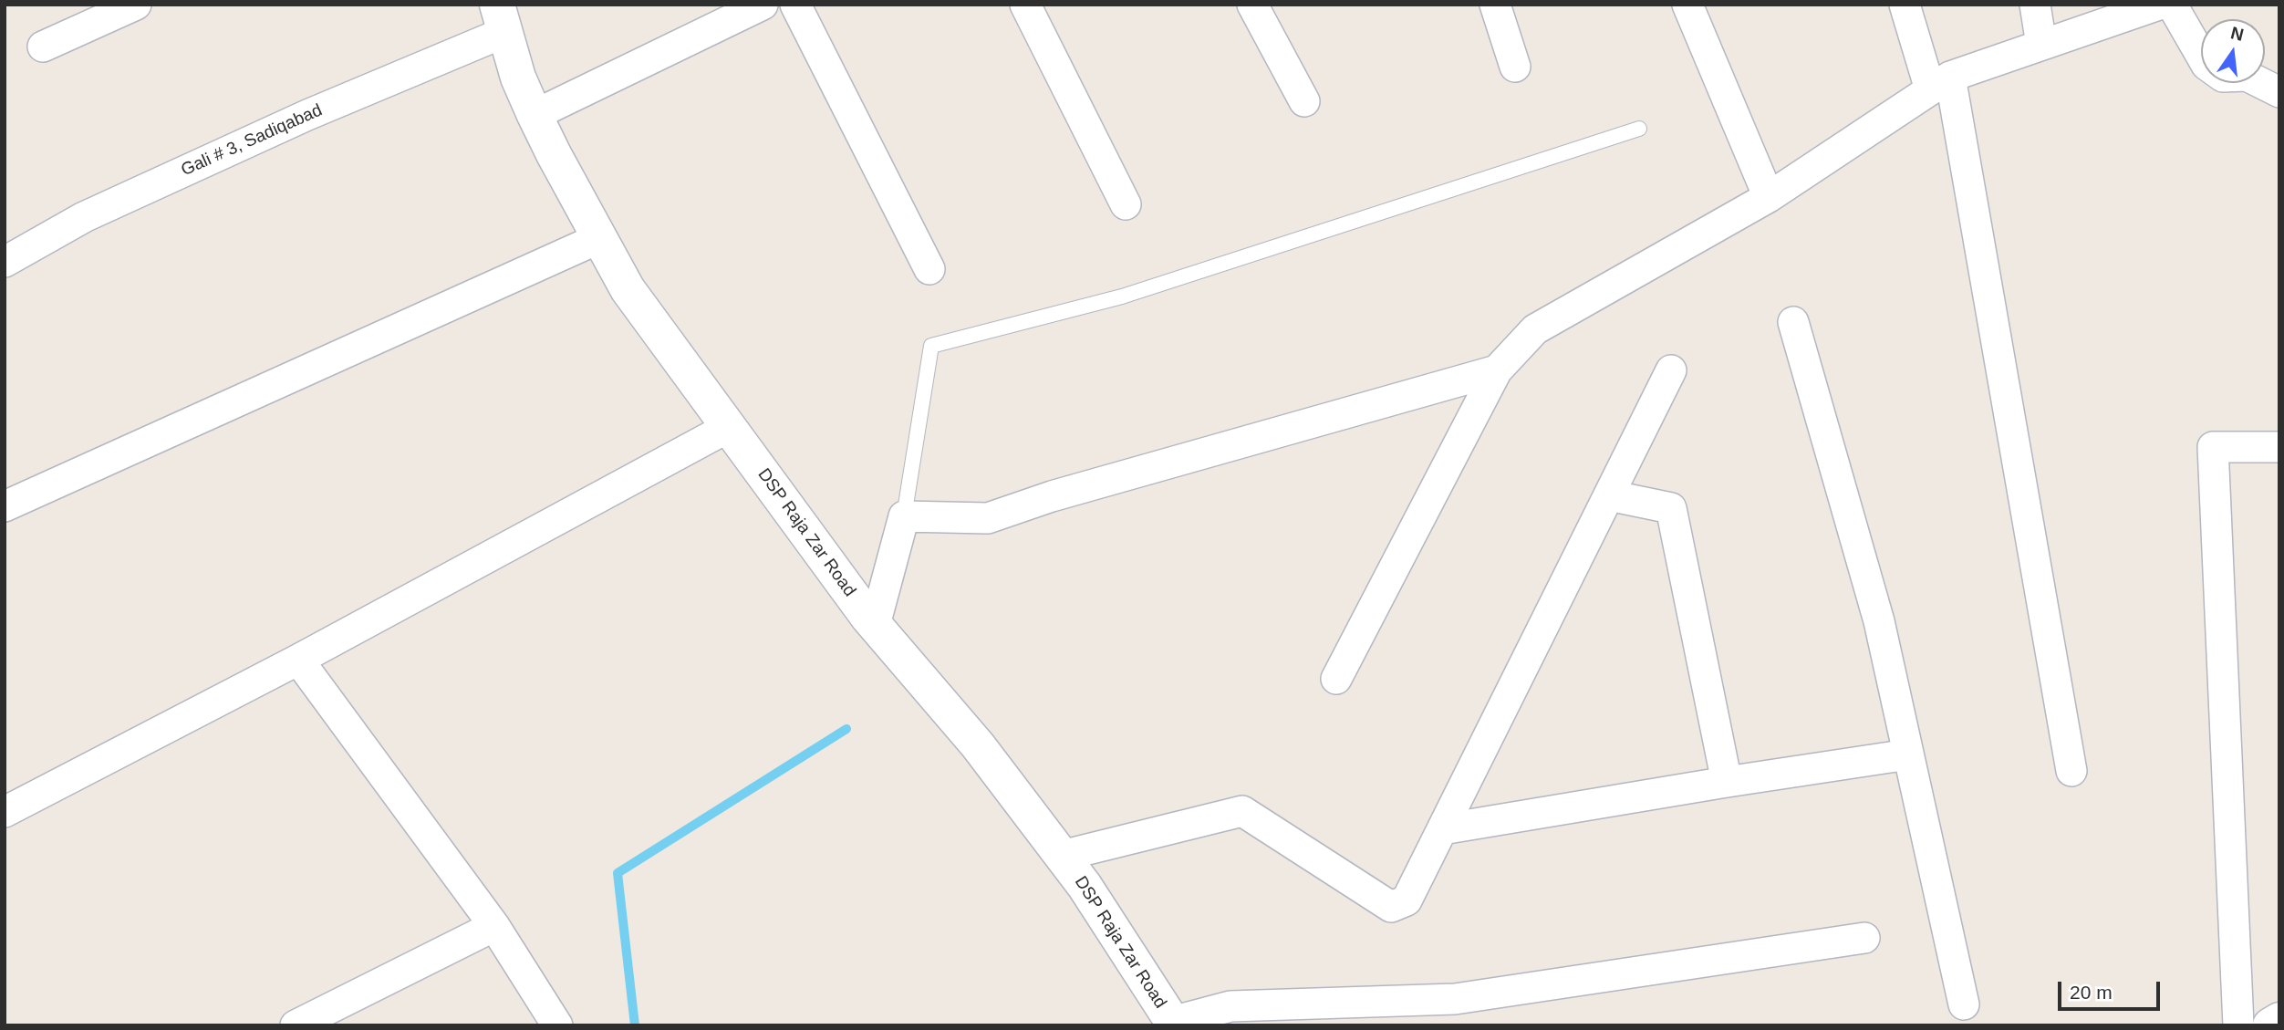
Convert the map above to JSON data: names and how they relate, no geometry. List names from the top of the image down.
{
  "streets": {
    "street": ["Gali # 3, Sadiqabad", "DSP Raja Zar Road"]
  },
  "crossings": [
    ["Gali # 3, Sadiqabad", "DSP Raja Zar Road"]
  ],
  "scale_bar": "20 m",
  "north": "top"
}
